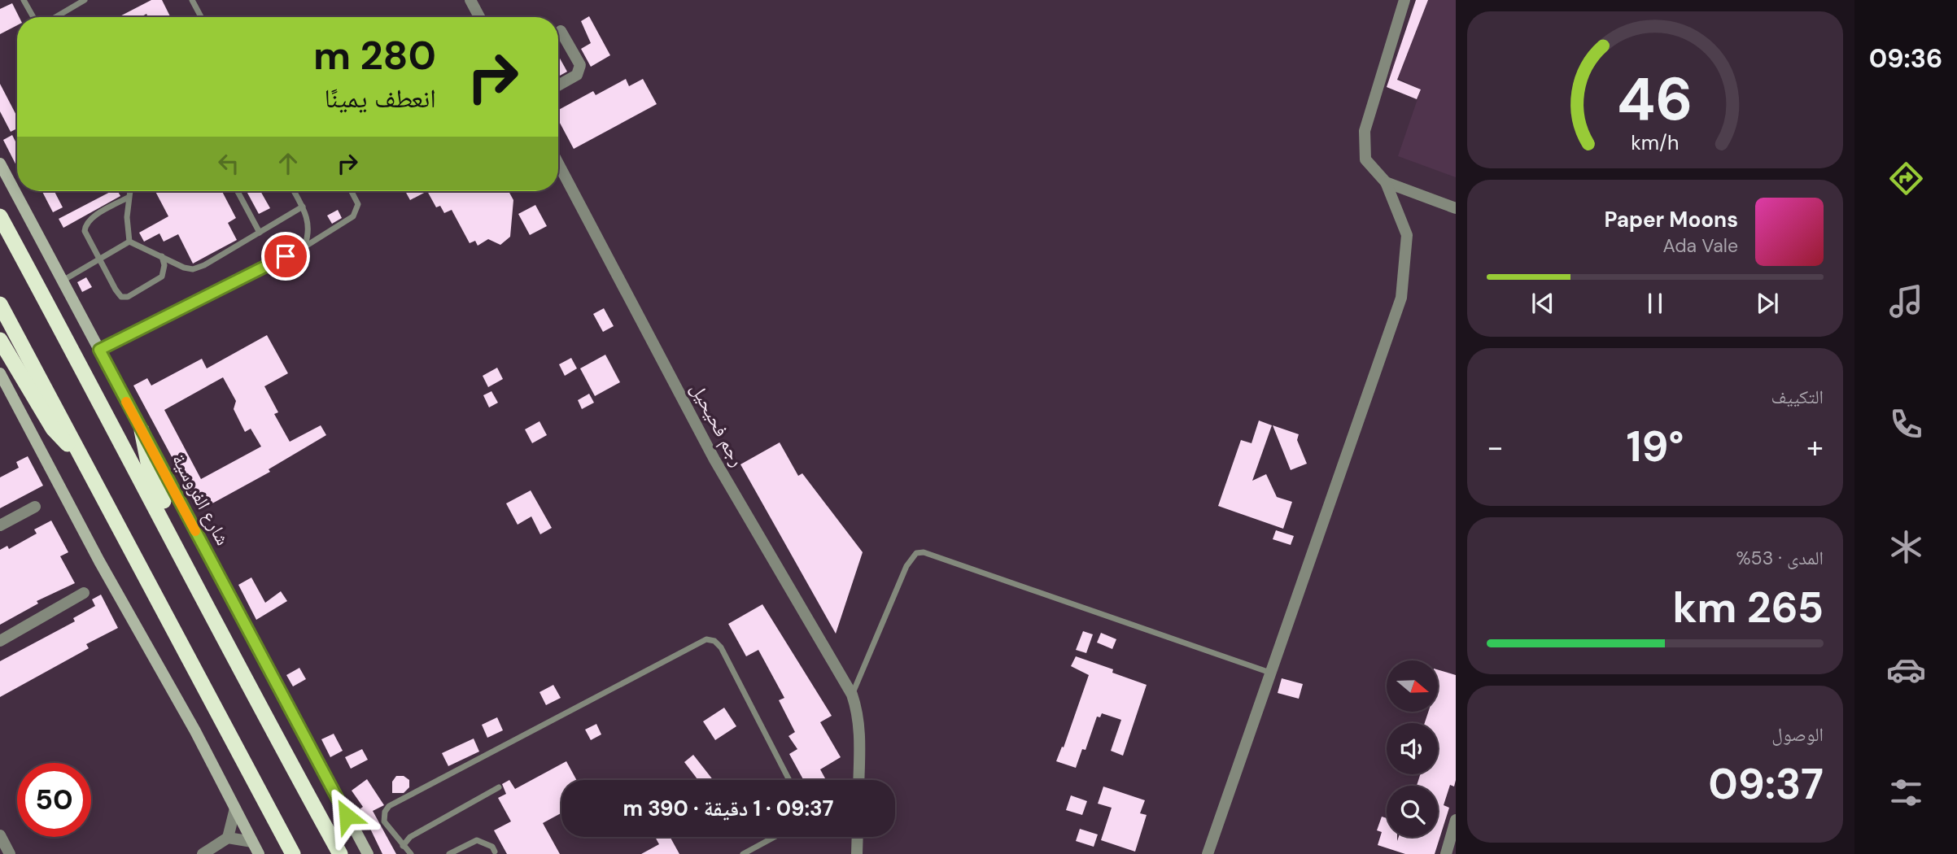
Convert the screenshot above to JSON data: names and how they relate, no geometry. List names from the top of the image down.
{
  "streets": {
    "main road": ["شارع الفروسية"],
    "street": ["رجم فحيحيل"]
  },
  "north": "right",
  "page": {
    "tabs": "09:36",
    "turn": ["280 m", "انعطف يمينًا"],
    "song": ["Paper Moons", "Ada Vale"],
    "tile": [
      "التكييف",
      ["المدى · 53%", "265 km"],
      ["الوصول", "09:37"]
    ],
    "heat": ["−", "19°", "+"],
    "limit": "50",
    "trip": "09:37 · 1 دقيقة · 390 m",
    "gauge": ["46", "km/h"]
  }
}
